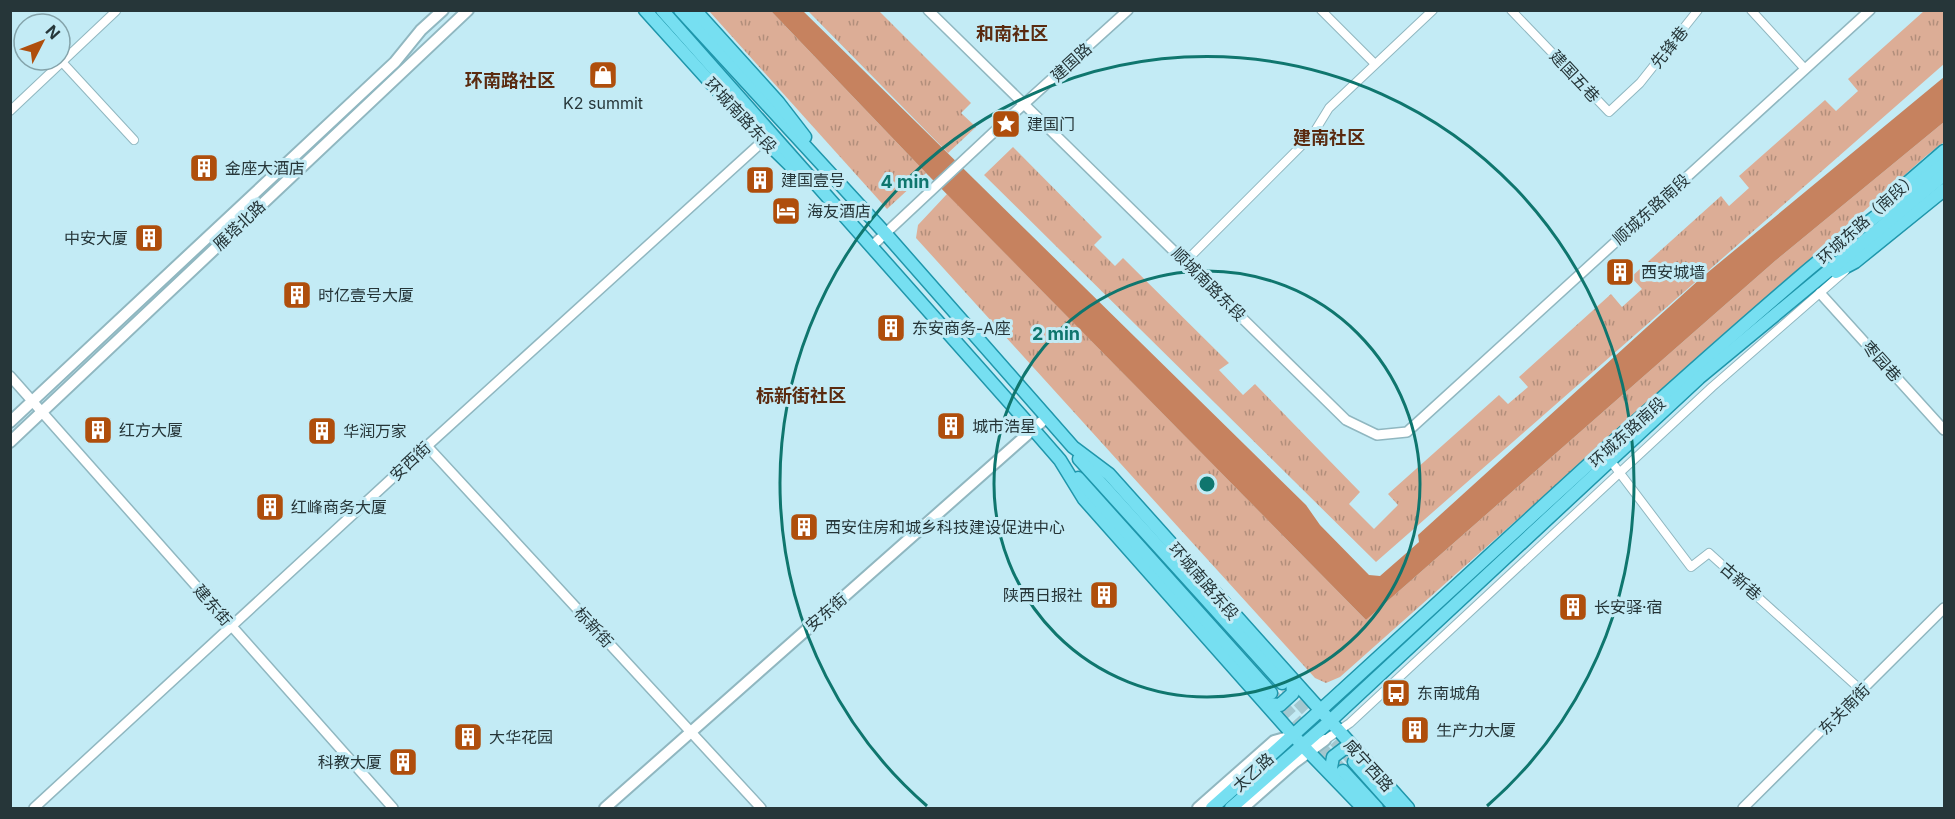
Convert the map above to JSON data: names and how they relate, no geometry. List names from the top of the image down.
{
  "streets": {
    "main road": [
      "环城南路东段",
      "环城东路（南段）",
      "雁塔北路",
      "环城东路南段",
      "安东街",
      "咸宁西路",
      "太乙路"
    ],
    "street": [
      "先锋巷",
      "建国路",
      "建国五巷",
      "顺城东路南段",
      "顺城南路东段",
      "枣园巷",
      "安西街",
      "古新巷",
      "建东街",
      "标新街",
      "东关南街"
    ]
  },
  "crossings": [
    ["先锋巷", "建国五巷"],
    ["建国路", "顺城南路东段"],
    ["环城南路东段", "环城东路南段"],
    ["环城南路东段", "安西街"],
    ["环城南路东段", "安东街"],
    ["环城南路东段", "咸宁西路"],
    ["环城南路东段", "太乙路"],
    ["顺城东路南段", "顺城南路东段"],
    ["环城东路（南段）", "枣园巷"],
    ["环城东路（南段）", "环城东路南段"],
    ["雁塔北路", "建东街"],
    ["枣园巷", "环城东路南段"],
    ["环城东路南段", "古新巷"],
    ["环城东路南段", "咸宁西路"],
    ["安西街", "建东街"],
    ["安西街", "标新街"],
    ["古新巷", "东关南街"],
    ["安东街", "标新街"],
    ["咸宁西路", "太乙路"]
  ],
  "districts": [
    "和南社区",
    "环南路社区",
    "建南社区",
    "标新街社区"
  ],
  "places": {
    "shop": ["K2 summit"],
    "place": ["建国门"],
    "building": [
      "金座大酒店",
      "建国壹号",
      "中安大厦",
      "西安城墙",
      "时亿壹号大厦",
      "东安商务-A座",
      "城市浩星",
      "红方大厦",
      "华润万家",
      "红峰商务大厦",
      "西安住房和城乡科技建设促进中心",
      "陕西日报社",
      "长安驿·宿",
      "生产力大厦",
      "大华花园",
      "科教大厦"
    ],
    "hotel": ["海友酒店"],
    "bus stop": ["东南城角"]
  },
  "north": "top right",
  "rings": ["4 min", "2 min"]
}
